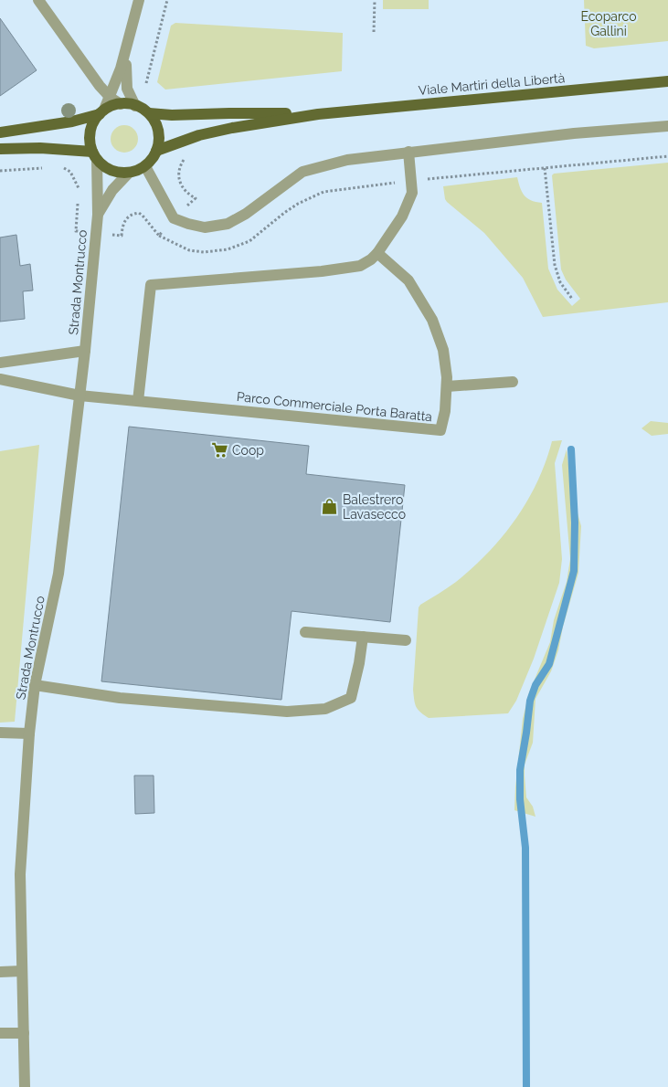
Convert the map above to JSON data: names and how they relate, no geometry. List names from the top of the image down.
{
  "streets": {
    "main road": ["Viale Martiri della Libertà"],
    "street": ["Strada Montrucco", "Parco Commerciale Porta Baratta"]
  },
  "crossings": [
    ["Viale Martiri della Libertà", "Strada Montrucco"],
    ["Strada Montrucco", "Parco Commerciale Porta Baratta"]
  ],
  "parks": ["Ecoparco Gallini"],
  "places": {
    "supermarket": ["Coop"],
    "shop": ["Balestrero Lavasecco"]
  }
}
